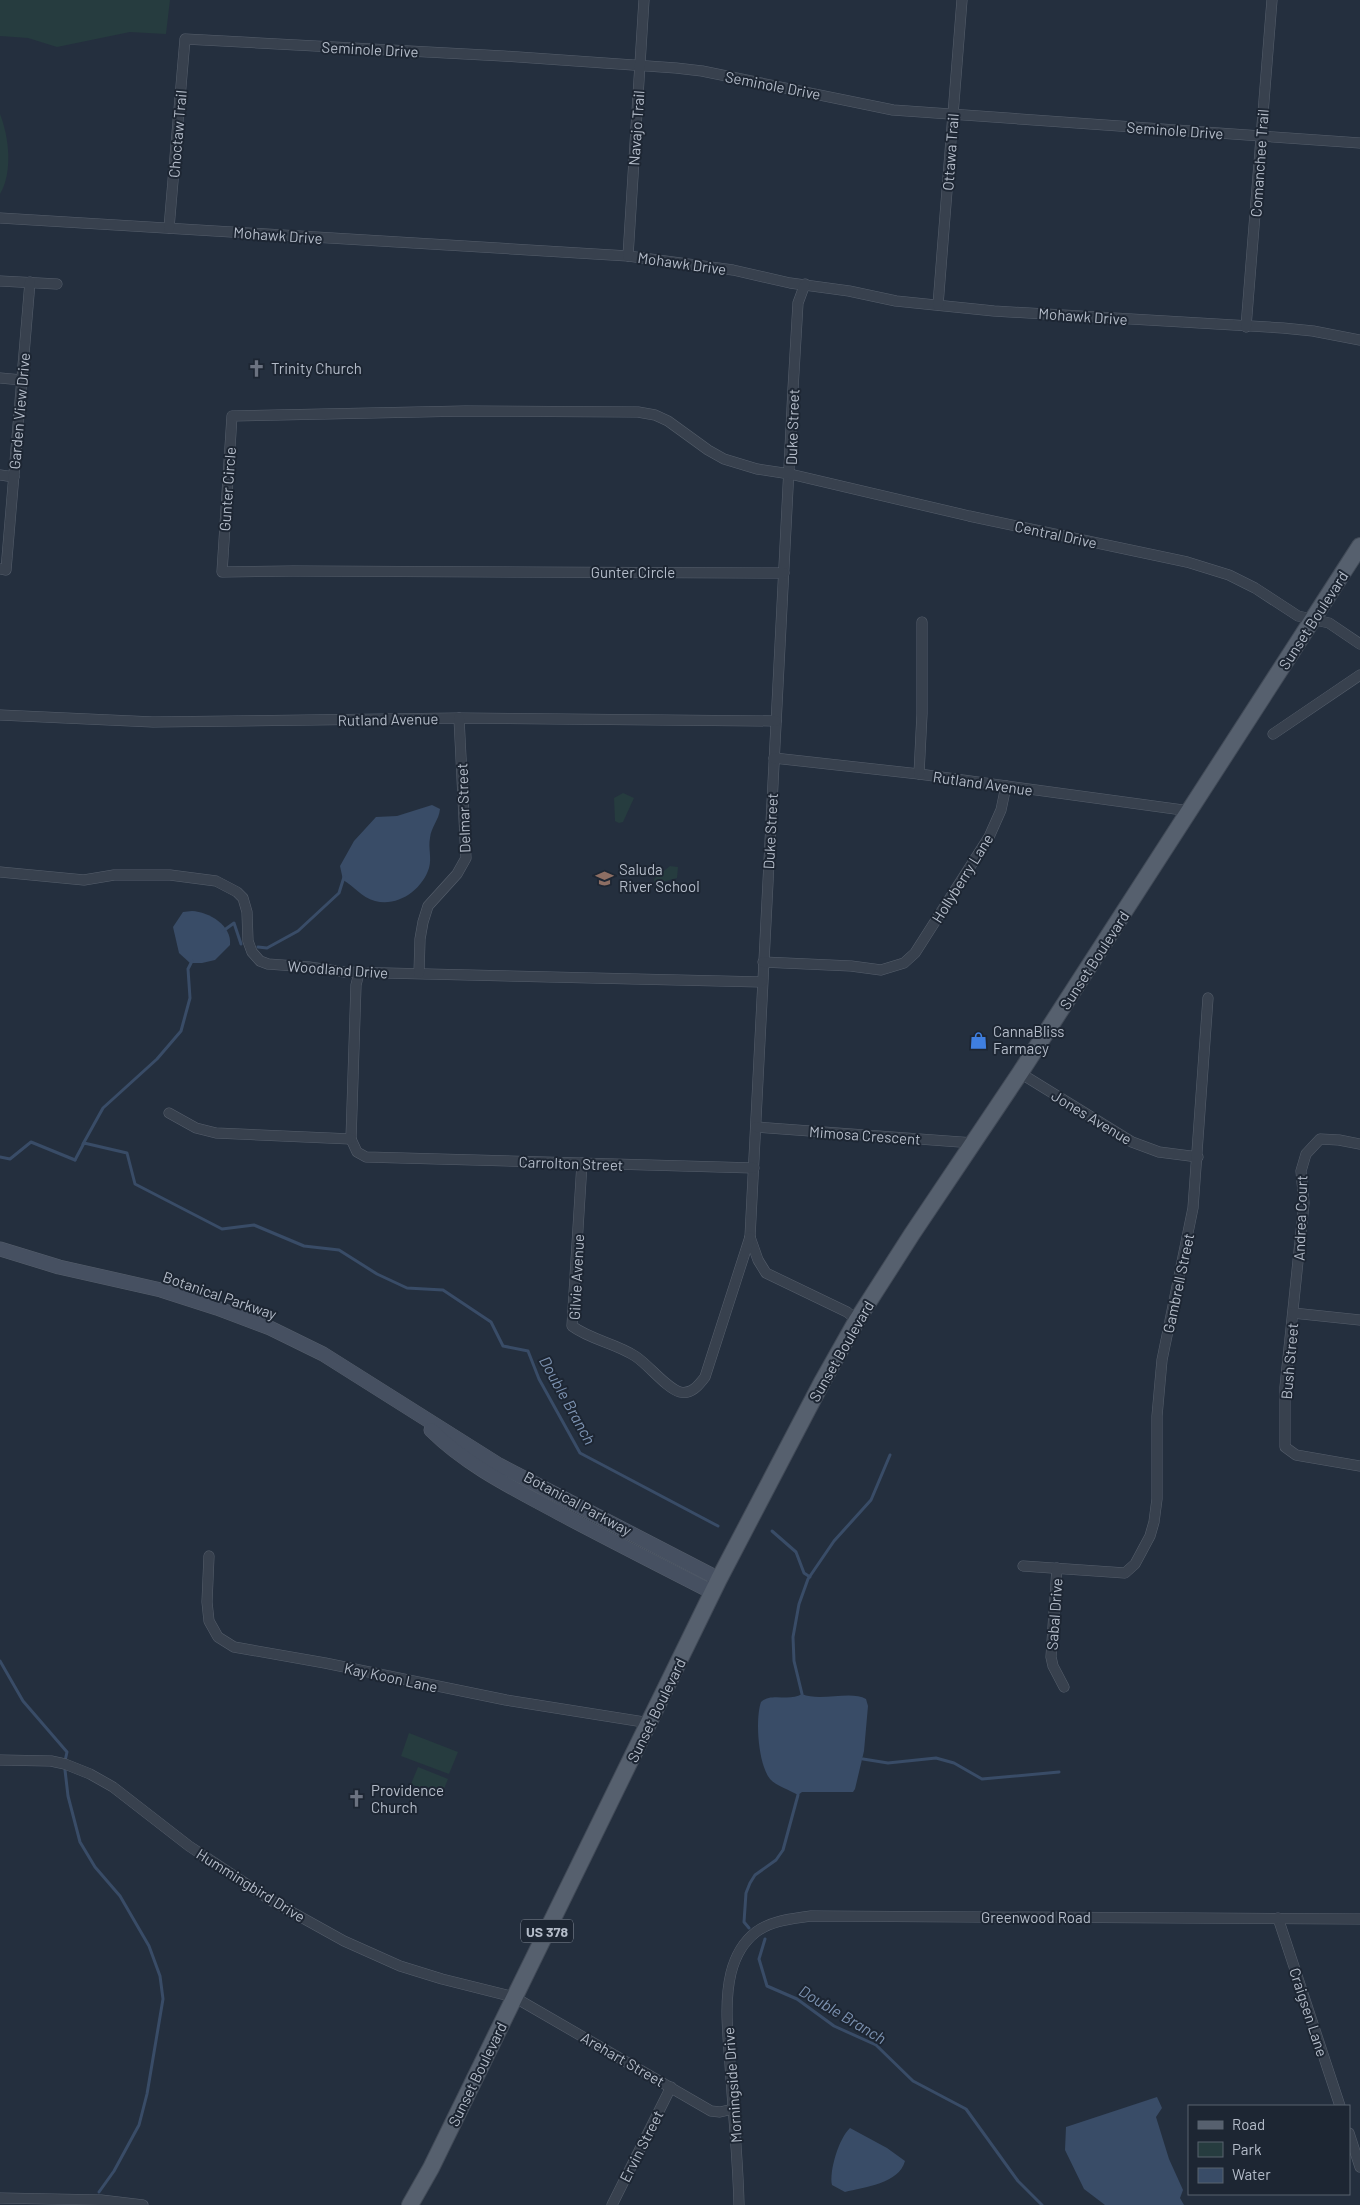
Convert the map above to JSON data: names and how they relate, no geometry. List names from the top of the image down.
{
  "streets": {
    "main road": ["Sunset Boulevard", "US 378"],
    "street": [
      "Seminole Drive",
      "Navajo Trail",
      "Choctaw Trail",
      "Ottawa Trail",
      "Comanchee Trail",
      "Mohawk Drive",
      "Garden View Drive",
      "Duke Street",
      "Gunter Circle",
      "Central Drive",
      "Rutland Avenue",
      "Delmar Street",
      "Hollyberry Lane",
      "Woodland Drive",
      "Jones Avenue",
      "Mimosa Crescent",
      "Carrolton Street",
      "Andrea Court",
      "Gilvie Avenue",
      "Gambrell Street",
      "Botanical Parkway",
      "Bush Street",
      "Sabal Drive",
      "Kay Koon Lane",
      "Hummingbird Drive",
      "Greenwood Road",
      "Craigsen Lane",
      "Arehart Street",
      "Morningside Drive",
      "Ervin Street"
    ]
  },
  "crossings": [
    ["Seminole Drive", "Navajo Trail"],
    ["Seminole Drive", "Choctaw Trail"],
    ["Seminole Drive", "Ottawa Trail"],
    ["Seminole Drive", "Comanchee Trail"],
    ["Navajo Trail", "Mohawk Drive"],
    ["Choctaw Trail", "Mohawk Drive"],
    ["Ottawa Trail", "Mohawk Drive"],
    ["Comanchee Trail", "Mohawk Drive"],
    ["Mohawk Drive", "Duke Street"],
    ["Duke Street", "Gunter Circle"],
    ["Duke Street", "Central Drive"],
    ["Duke Street", "Sunset Boulevard"],
    ["Duke Street", "Rutland Avenue"],
    ["Duke Street", "Hollyberry Lane"],
    ["Duke Street", "Woodland Drive"],
    ["Duke Street", "Mimosa Crescent"],
    ["Duke Street", "Carrolton Street"],
    ["Duke Street", "Gilvie Avenue"],
    ["Gunter Circle", "Central Drive"],
    ["Central Drive", "Sunset Boulevard"],
    ["Sunset Boulevard", "Rutland Avenue"],
    ["Sunset Boulevard", "Jones Avenue"],
    ["Sunset Boulevard", "Mimosa Crescent"],
    ["Sunset Boulevard", "Botanical Parkway"],
    ["Sunset Boulevard", "Kay Koon Lane"],
    ["Sunset Boulevard", "Hummingbird Drive"],
    ["Sunset Boulevard", "Arehart Street"],
    ["Rutland Avenue", "Delmar Street"],
    ["Rutland Avenue", "Hollyberry Lane"],
    ["Delmar Street", "Woodland Drive"],
    ["Jones Avenue", "Gambrell Street"],
    ["Carrolton Street", "Gilvie Avenue"],
    ["Andrea Court", "Bush Street"],
    ["Gambrell Street", "Sabal Drive"],
    ["Hummingbird Drive", "Arehart Street"],
    ["Greenwood Road", "Craigsen Lane"],
    ["Greenwood Road", "Morningside Drive"],
    ["Arehart Street", "Morningside Drive"],
    ["Arehart Street", "Ervin Street"]
  ],
  "water": ["Double Branch"],
  "places": {
    "church": ["Trinity Church", "Providence Church"],
    "school or university": ["Saluda River School"],
    "shop": ["CannaBliss Farmacy"]
  },
  "legend": ["Road", "Park", "Water"]
}
